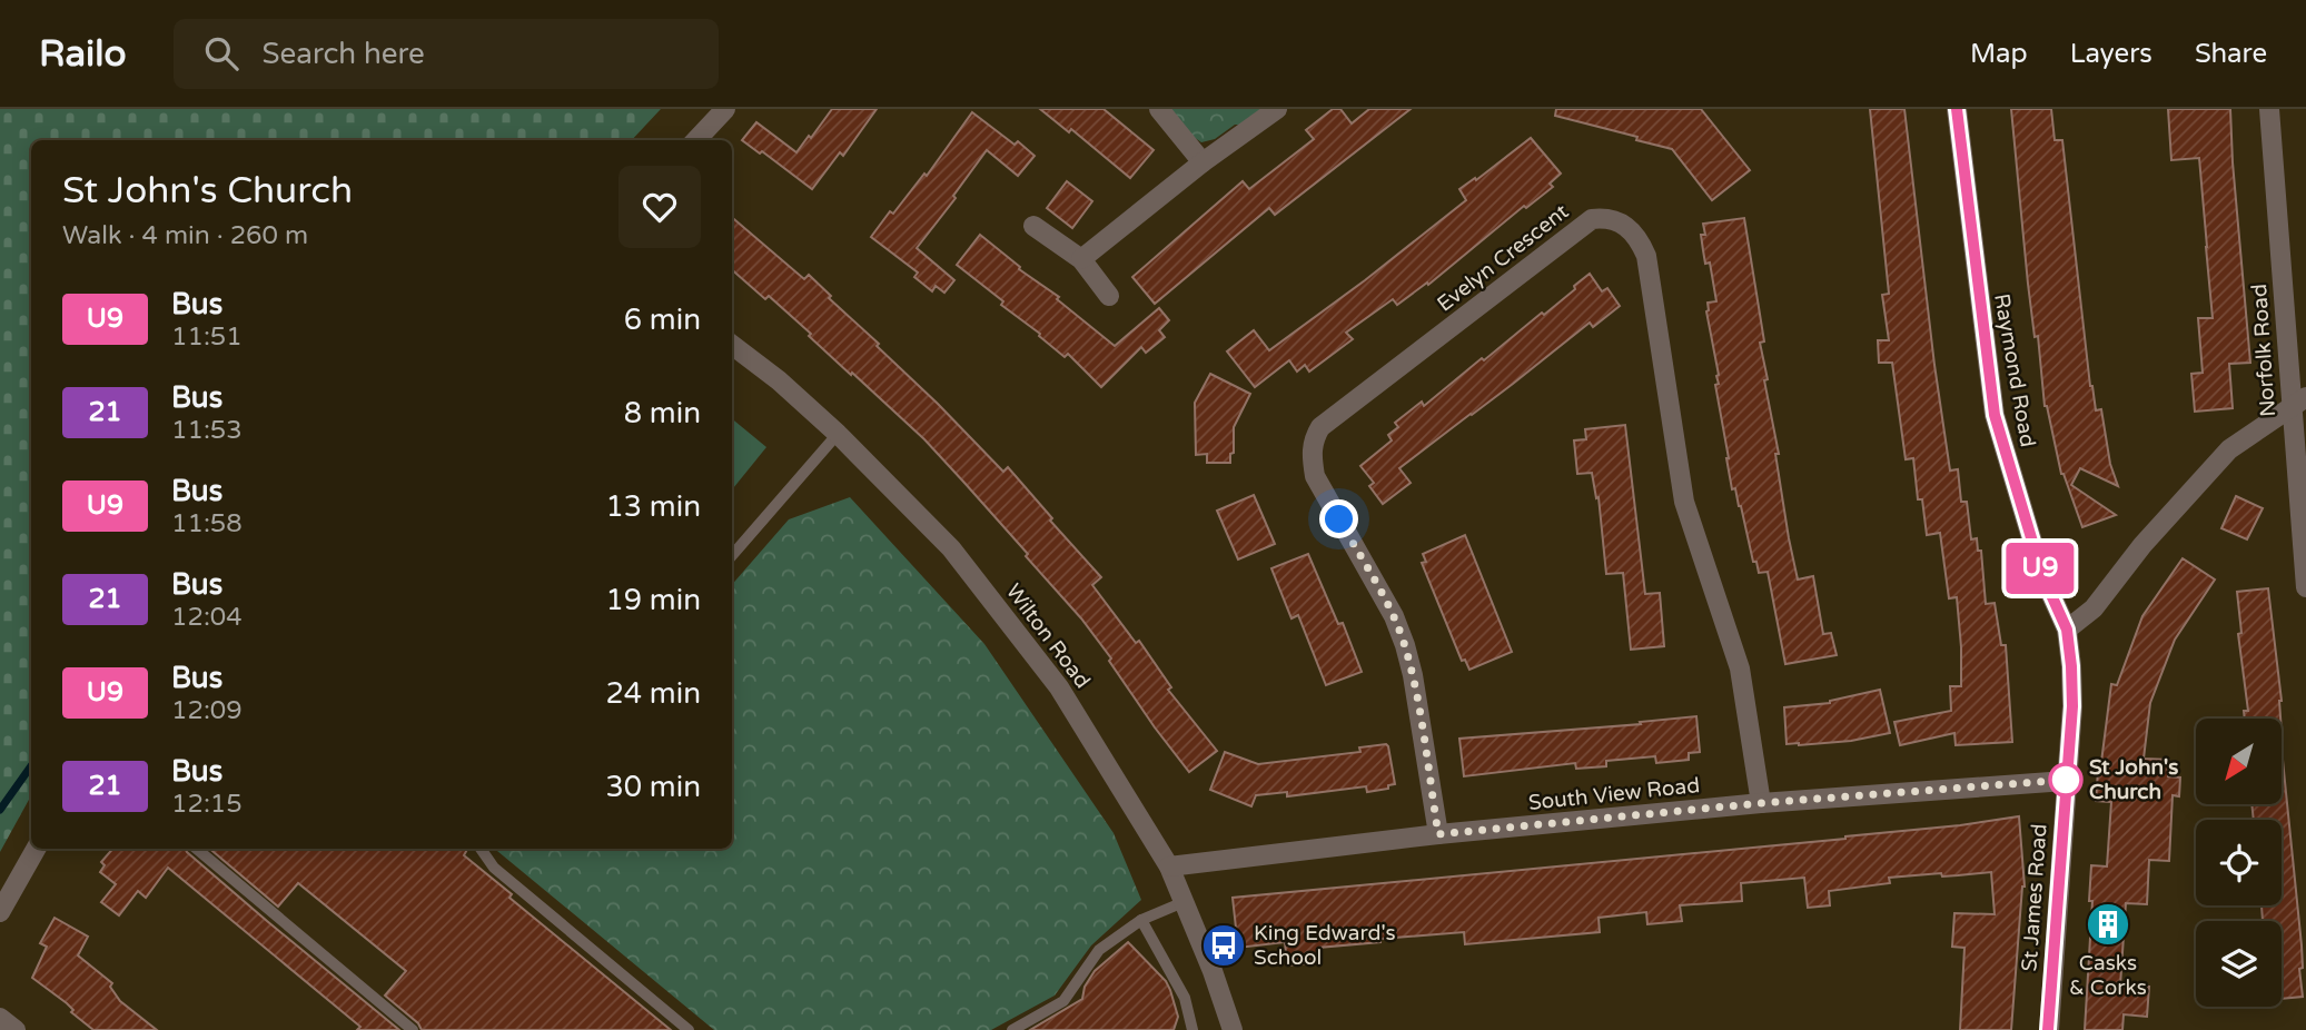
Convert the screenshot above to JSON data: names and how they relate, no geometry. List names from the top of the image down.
{
  "streets": {
    "street": [
      "Evelyn Crescent",
      "Norfolk Road",
      "Raymond Road",
      "Wilton Road",
      "South View Road",
      "St James Road"
    ]
  },
  "crossings": [
    ["Evelyn Crescent", "South View Road"],
    ["Raymond Road", "St James Road"],
    ["Wilton Road", "South View Road"],
    ["South View Road", "St James Road"]
  ],
  "places": {
    "other": ["St John's Church"],
    "building": ["Casks & Corks"],
    "bus stop": ["King Edward's School"]
  },
  "lines": ["bus line U9"],
  "north": "bottom left",
  "page": {
    "header": "Railo",
    "search": "Search here",
    "nav": ["Map", "Layers", "Share"],
    "on_map": "U9",
    "heading": ["St John's Church", "Walk · 4 min · 260 m"],
    "list": [
      {
        "mark": "U9",
        "name": "Bus",
        "note": "11:51",
        "value": "6 min"
      },
      {
        "mark": "21",
        "name": "Bus",
        "note": "11:53",
        "value": "8 min"
      },
      {
        "mark": "U9",
        "name": "Bus",
        "note": "11:58",
        "value": "13 min"
      },
      {
        "mark": "21",
        "name": "Bus",
        "note": "12:04",
        "value": "19 min"
      },
      {
        "mark": "U9",
        "name": "Bus",
        "note": "12:09",
        "value": "24 min"
      },
      {
        "mark": "21",
        "name": "Bus",
        "note": "12:15",
        "value": "30 min"
      }
    ]
  }
}
